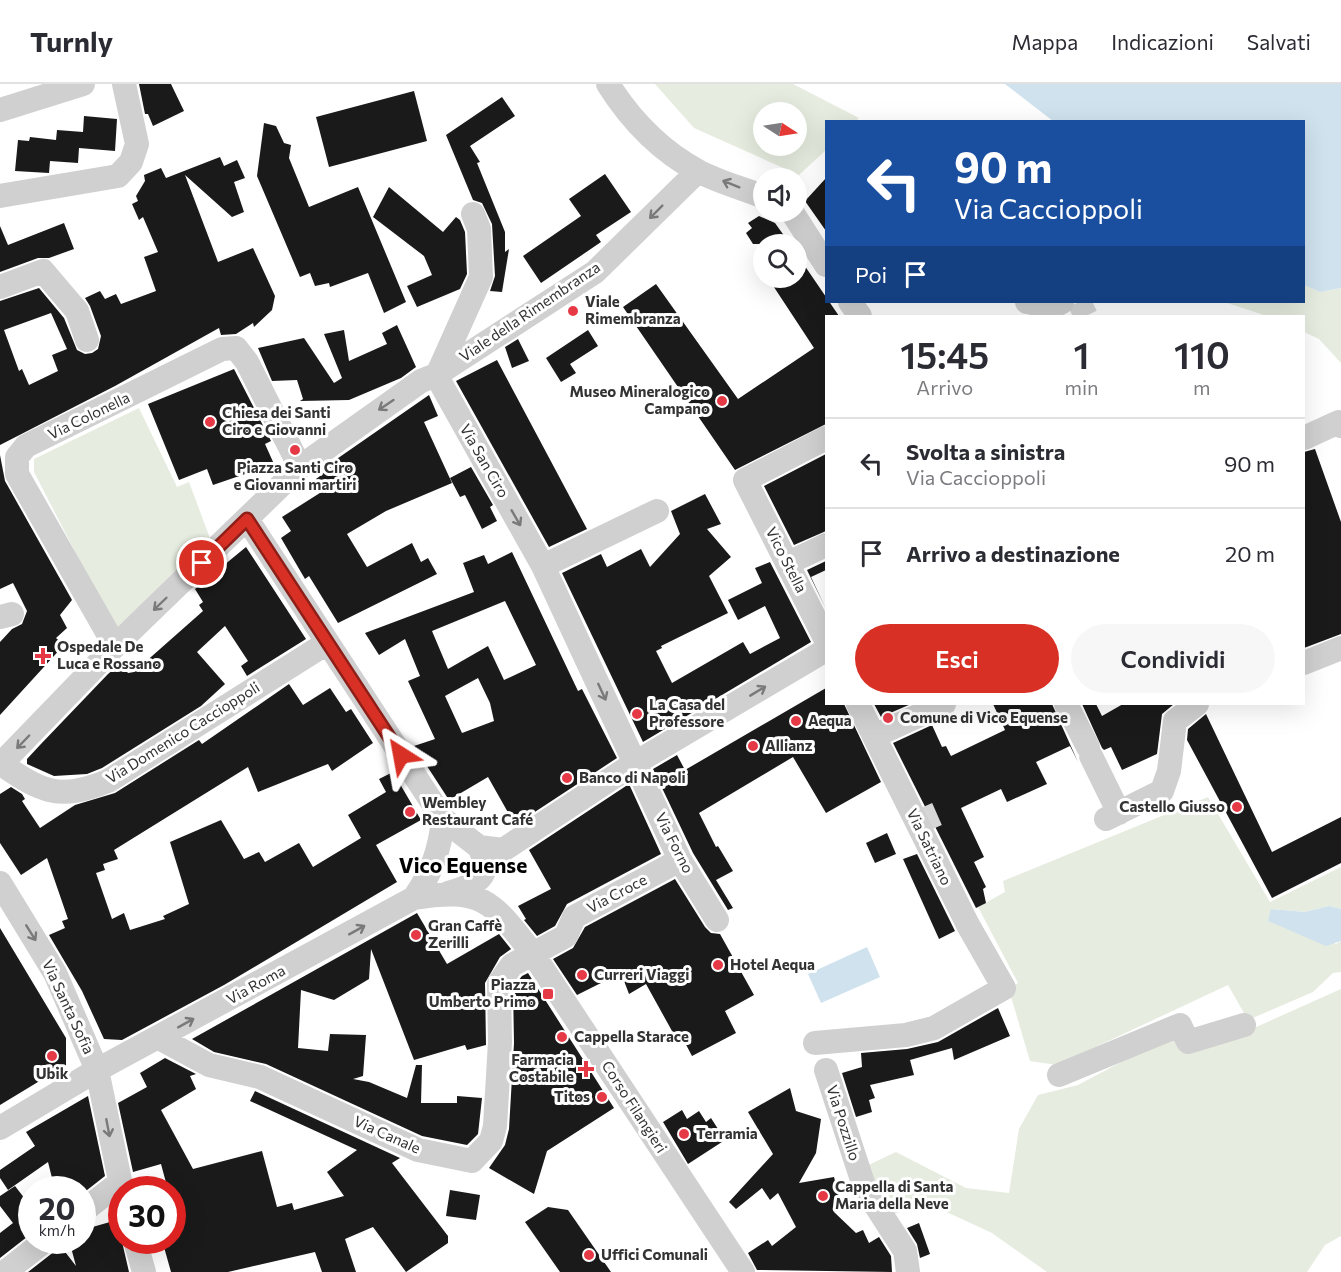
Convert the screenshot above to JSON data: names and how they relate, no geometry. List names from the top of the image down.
{
  "streets": {
    "street": [
      "Viale della Rimembranza",
      "Via Colonella",
      "Via San Ciro",
      "Vico Stella",
      "Via Domenico Caccioppoli",
      "Via Forno",
      "Via Satriano",
      "Via Croce",
      "Via Roma",
      "Via Santa Sofia",
      "Corso Filangieri",
      "Via Pozzillo",
      "Via Canale"
    ]
  },
  "crossings": [
    ["Viale della Rimembranza", "Via San Ciro"],
    ["Via San Ciro", "Via Forno"],
    ["Via Forno", "Via Croce"],
    ["Via Croce", "Corso Filangieri"],
    ["Via Croce", "Via Canale"],
    ["Via Roma", "Via Santa Sofia"],
    ["Via Roma", "Via Canale"],
    ["Corso Filangieri", "Via Canale"]
  ],
  "one_way": ["Viale della Rimembranza", "Via Roma", "Via Santa Sofia"],
  "districts": ["Vico Equense"],
  "places": {
    "other": [
      "Viale Rimembranza",
      "Museo Mineralogico Campano",
      "Chiesa dei Santi Ciro e Giovanni",
      "Piazza Santi Ciro e Giovanni martiri",
      "La Casa del Professore",
      "Comune di Vico Equense",
      "Aequa",
      "Allianz",
      "Banco di Napoli",
      "Castello Giusso",
      "Wembley Restaurant Café",
      "Gran Caffè Zerilli",
      "Hotel Aequa",
      "Curreri Viaggi",
      "Cappella Starace",
      "Ubik",
      "Titos",
      "Terramia",
      "Cappella di Santa Maria della Neve",
      "Uffici Comunali"
    ],
    "health": ["Ospedale De Luca e Rossano", "Farmacia Costabile"],
    "transit": ["Piazza Umberto Primo"]
  },
  "north": "right",
  "page": {
    "header": "Turnly",
    "nav": ["Mappa", "Indicazioni", "Salvati"],
    "turn": ["90 m", "Via Caccioppoli"],
    "then": "Poi",
    "eta": [
      "15:45",
      "Arrivo",
      "1",
      "min",
      "110",
      "m"
    ],
    "list": [
      {
        "name": "Svolta a sinistra",
        "note": "Via Caccioppoli",
        "value": "90 m"
      },
      {
        "name": "Arrivo a destinazione",
        "value": "20 m"
      }
    ],
    "buttons": ["Esci", "Condividi"],
    "speed": "20 km/h",
    "limit": "30"
  }
}
